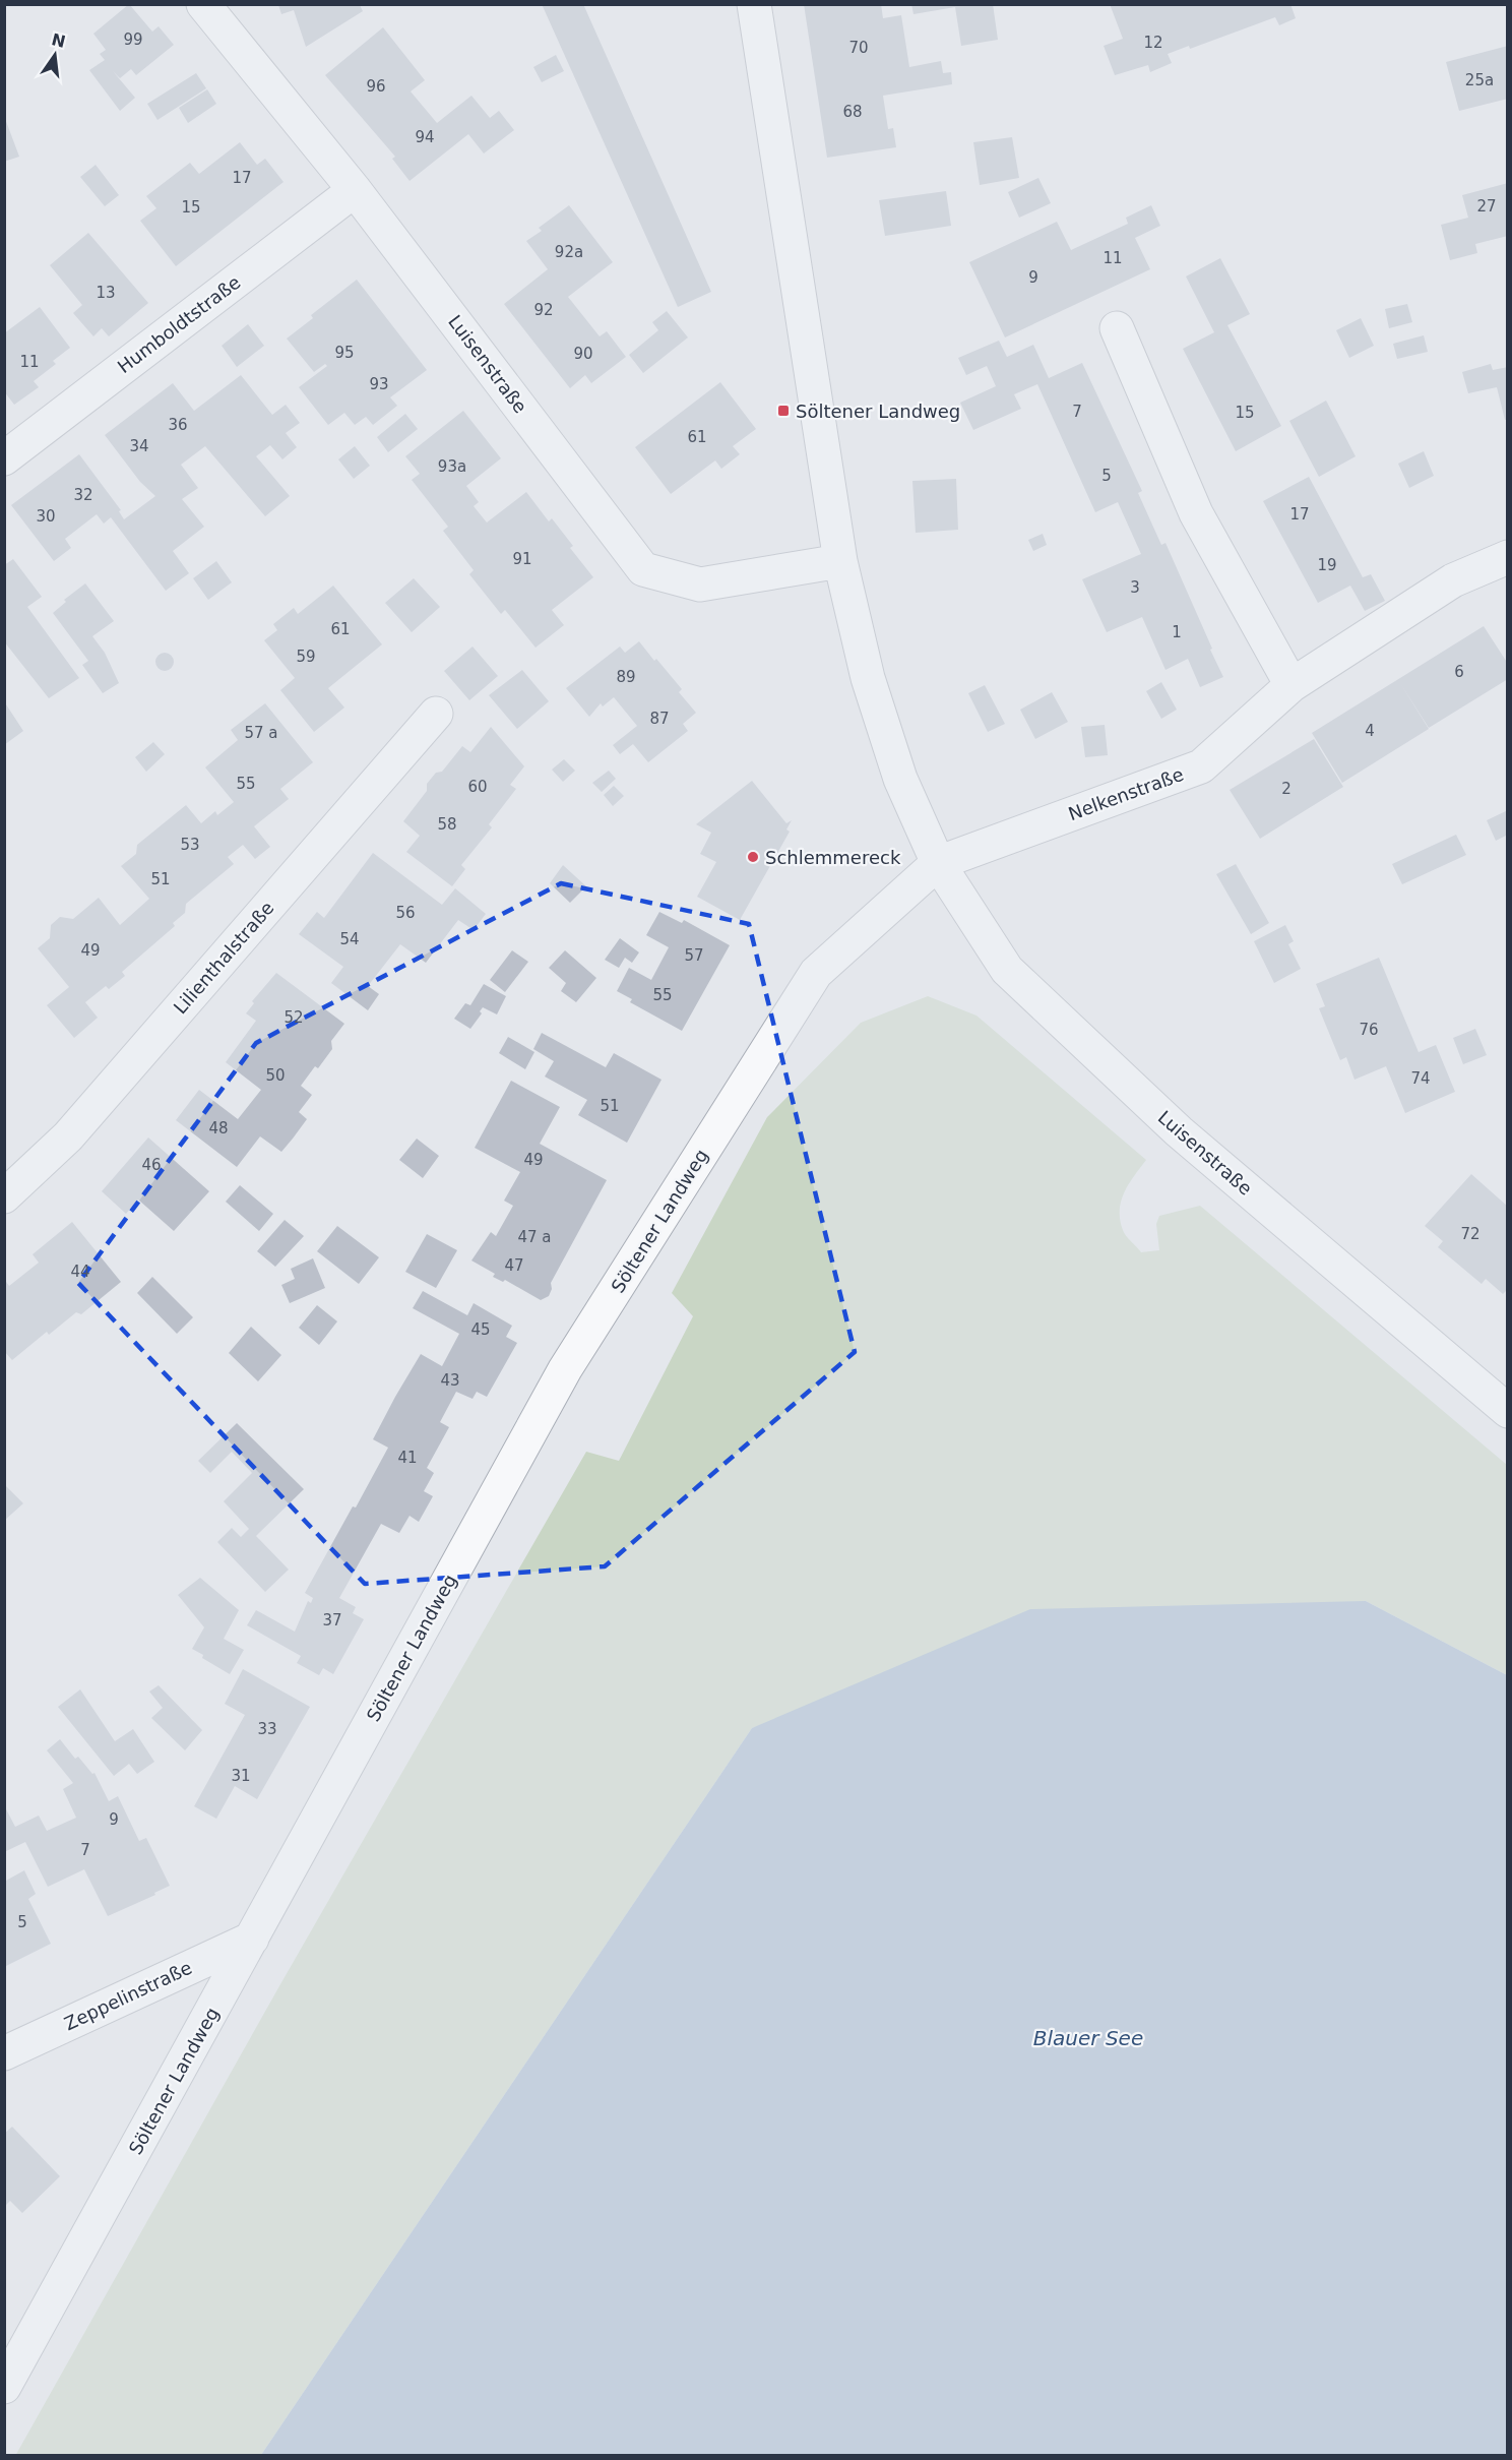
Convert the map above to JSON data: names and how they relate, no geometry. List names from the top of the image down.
{
  "streets": {
    "street": [
      "Humboldtstraße",
      "Luisenstraße",
      "Nelkenstraße",
      "Lilienthalstraße",
      "Söltener Landweg",
      "Zeppelinstraße"
    ]
  },
  "crossings": [
    ["Humboldtstraße", "Luisenstraße"],
    ["Luisenstraße", "Nelkenstraße"],
    ["Luisenstraße", "Söltener Landweg"],
    ["Nelkenstraße", "Söltener Landweg"],
    ["Söltener Landweg", "Zeppelinstraße"]
  ],
  "water": ["Blauer See"],
  "places": {
    "transit": ["Söltener Landweg"],
    "other": ["Schlemmereck"]
  },
  "house_numbers": [
    "99",
    "12",
    "70",
    "25a",
    "96",
    "68",
    "94",
    "17",
    "27",
    "15",
    "92a",
    "11",
    "9",
    "13",
    "92",
    "95",
    "90",
    "11",
    "93",
    "7",
    "15",
    "36",
    "61",
    "34",
    "93a",
    "5",
    "32",
    "17",
    "30",
    "91",
    "19",
    "3",
    "61",
    "1",
    "59",
    "6",
    "89",
    "87",
    "4",
    "57 a",
    "55",
    "60",
    "2",
    "58",
    "53",
    "51",
    "56",
    "54",
    "49",
    "57",
    "55",
    "52",
    "76",
    "50",
    "74",
    "51",
    "48",
    "49",
    "46",
    "72",
    "47 a",
    "47",
    "44",
    "45",
    "43",
    "41",
    "37",
    "33",
    "31",
    "9",
    "7",
    "5"
  ],
  "north": "top"
}
